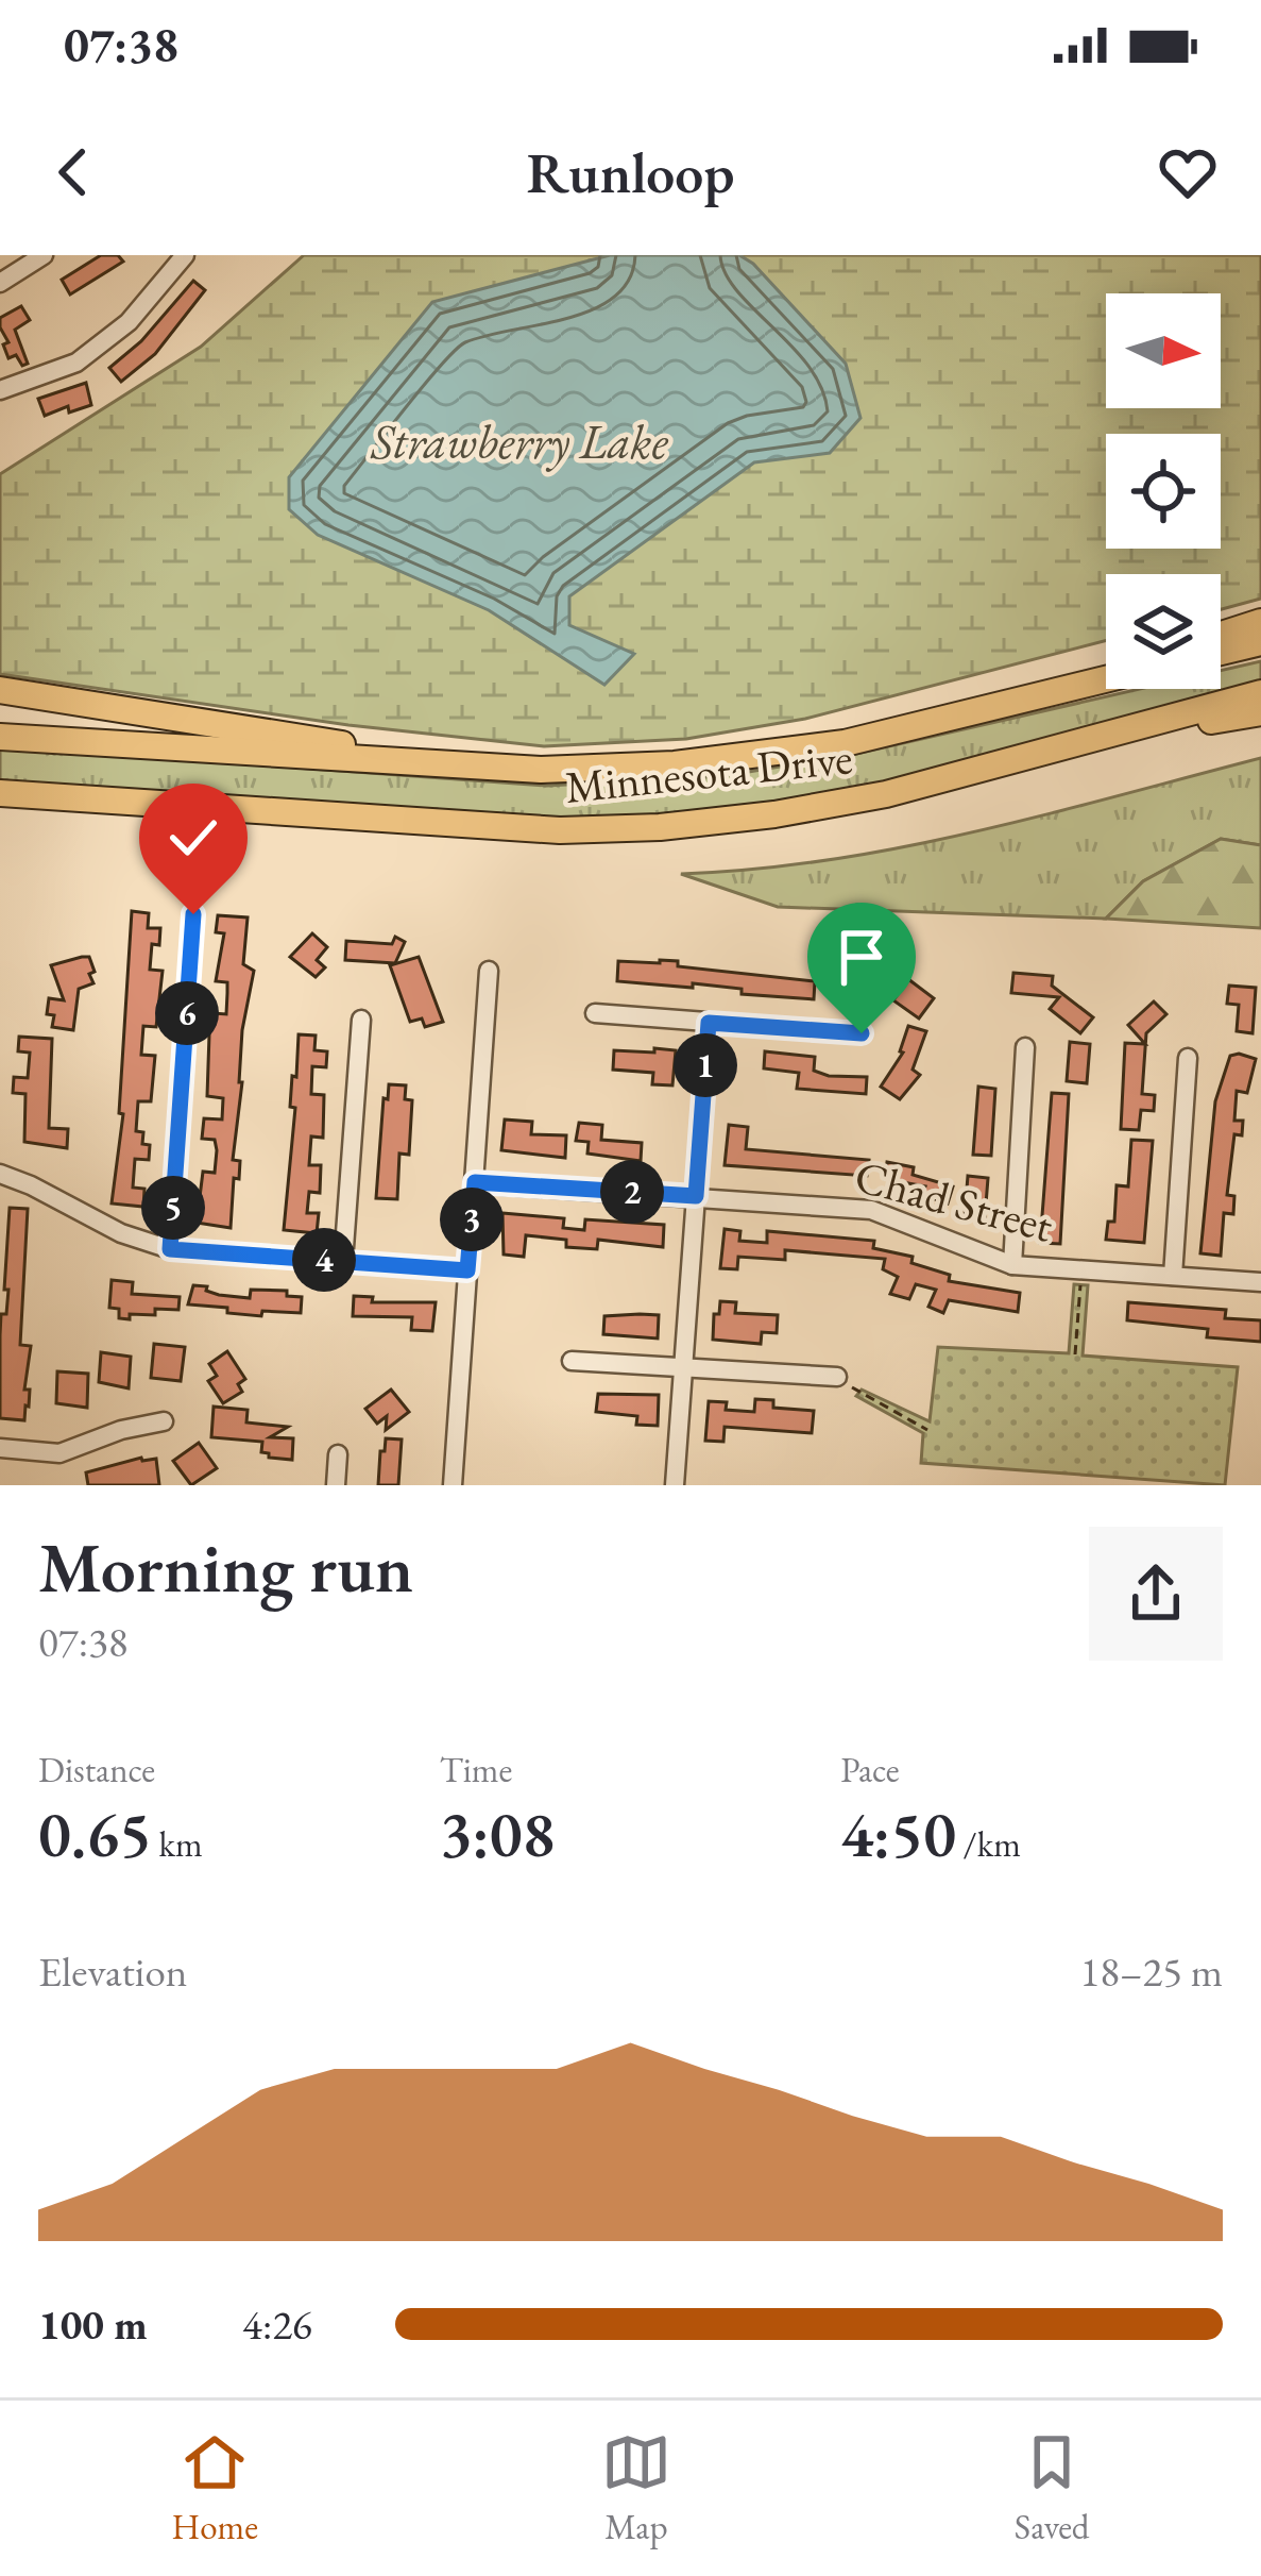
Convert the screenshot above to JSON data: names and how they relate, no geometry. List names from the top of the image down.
{
  "streets": {
    "highway": ["Minnesota Drive"],
    "street": ["Chad Street"]
  },
  "water": ["Strawberry Lake"],
  "north": "right",
  "page": {
    "status": "07:38",
    "header": "Runloop",
    "pins": [
      "6",
      "1",
      "2",
      "5",
      "3",
      "4"
    ],
    "heading": ["Morning run", "07:38"],
    "stats": [
      ["Distance", "0.65 km"],
      ["Time", "3:08"],
      ["Pace", "4:50 /km"]
    ],
    "chart": ["Elevation", "18–25 m"],
    "list": [
      {
        "name": "100 m",
        "note": "4:26"
      }
    ],
    "tabs": ["Home", "Map", "Saved"]
  }
}
